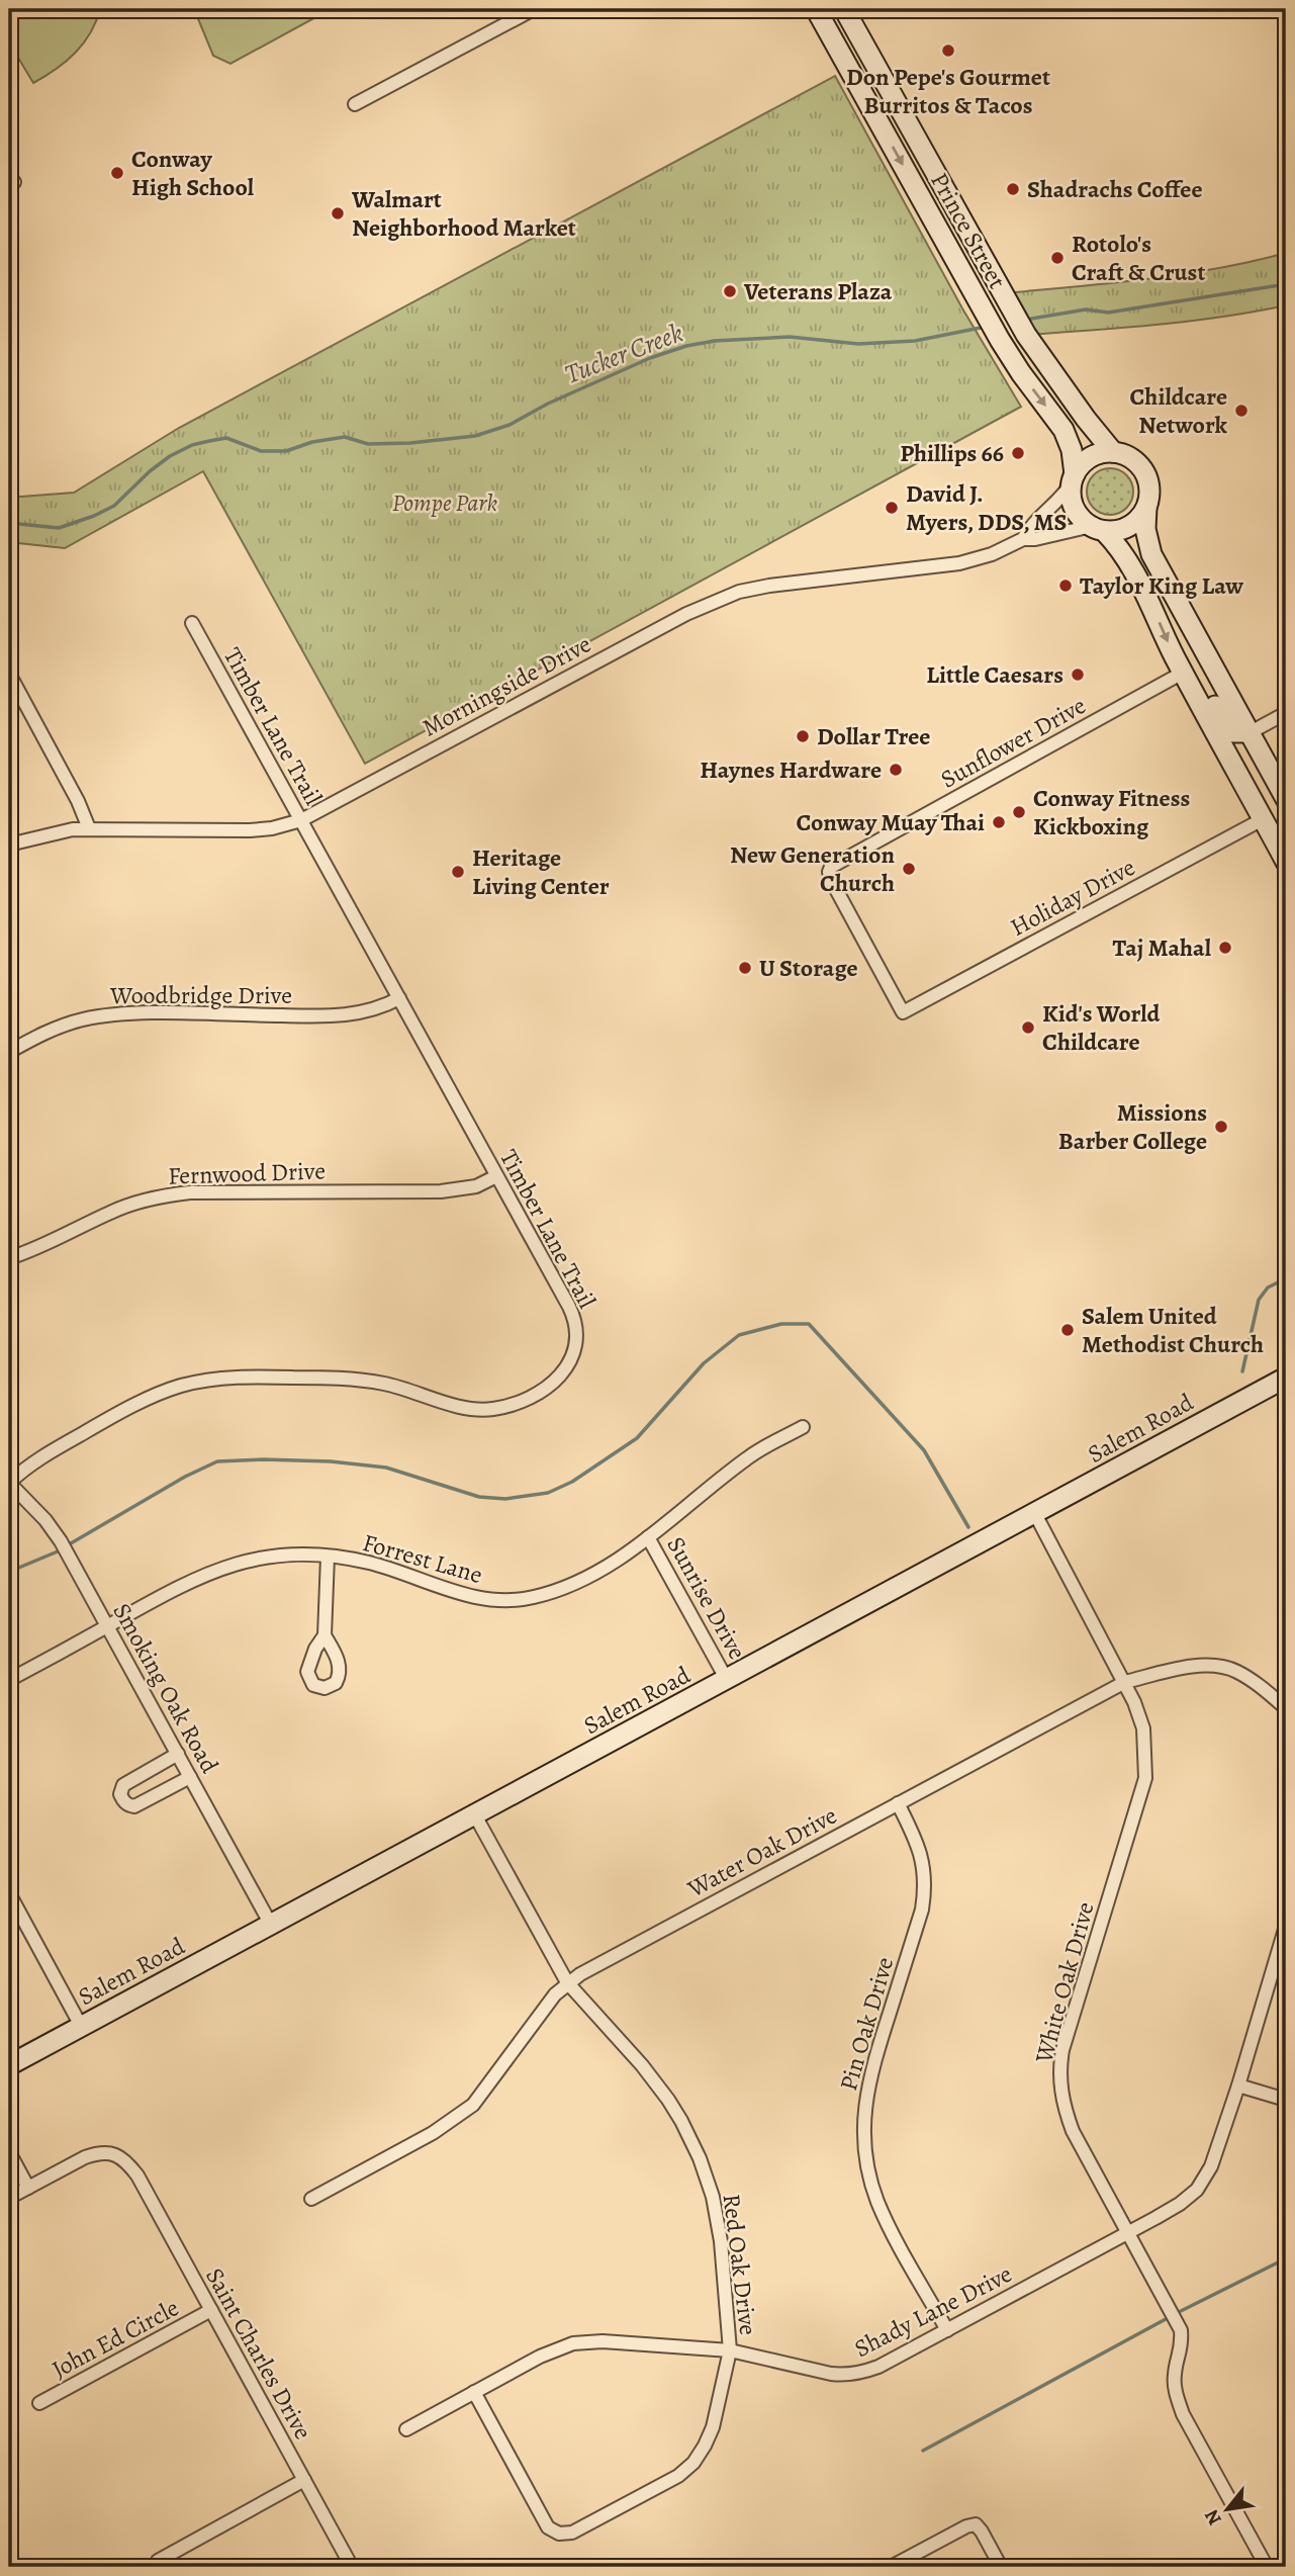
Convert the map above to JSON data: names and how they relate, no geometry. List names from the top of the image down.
{
  "streets": {
    "main road": ["Prince Street", "Salem Road"],
    "street": [
      "Morningside Drive",
      "Timber Lane Trail",
      "Sunflower Drive",
      "Holiday Drive",
      "Woodbridge Drive",
      "Fernwood Drive",
      "Forrest Lane",
      "Sunrise Drive",
      "Smoking Oak Road",
      "Water Oak Drive",
      "White Oak Drive",
      "Pin Oak Drive",
      "Red Oak Drive",
      "Shady Lane Drive",
      "John Ed Circle",
      "Saint Charles Drive"
    ]
  },
  "crossings": [
    ["Prince Street", "Morningside Drive"],
    ["Morningside Drive", "Timber Lane Trail"],
    ["Timber Lane Trail", "Woodbridge Drive"],
    ["Timber Lane Trail", "Fernwood Drive"],
    ["Timber Lane Trail", "Smoking Oak Road"],
    ["Sunflower Drive", "Holiday Drive"],
    ["Salem Road", "Sunrise Drive"],
    ["Salem Road", "Smoking Oak Road"],
    ["Salem Road", "White Oak Drive"],
    ["Salem Road", "Red Oak Drive"],
    ["Forrest Lane", "Sunrise Drive"],
    ["Forrest Lane", "Smoking Oak Road"],
    ["Water Oak Drive", "White Oak Drive"],
    ["Water Oak Drive", "Pin Oak Drive"],
    ["Water Oak Drive", "Red Oak Drive"],
    ["White Oak Drive", "Shady Lane Drive"],
    ["Pin Oak Drive", "Shady Lane Drive"],
    ["Red Oak Drive", "Shady Lane Drive"],
    ["John Ed Circle", "Saint Charles Drive"]
  ],
  "water": ["Tucker Creek"],
  "parks": ["Pompe Park"],
  "places": [
    "Don Pepe's Gourmet Burritos & Tacos",
    "Conway High School",
    "Shadrachs Coffee",
    "Walmart Neighborhood Market",
    "Rotolo's Craft & Crust",
    "Veterans Plaza",
    "Childcare Network",
    "Phillips 66",
    "David J. Myers, DDS, MS",
    "Taylor King Law",
    "Little Caesars",
    "Dollar Tree",
    "Haynes Hardware",
    "Conway Fitness Kickboxing",
    "Conway Muay Thai",
    "New Generation Church",
    "Heritage Living Center",
    "Taj Mahal",
    "U Storage",
    "Kid's World Childcare",
    "Missions Barber College",
    "Salem United Methodist Church"
  ],
  "north": "bottom left"
}
